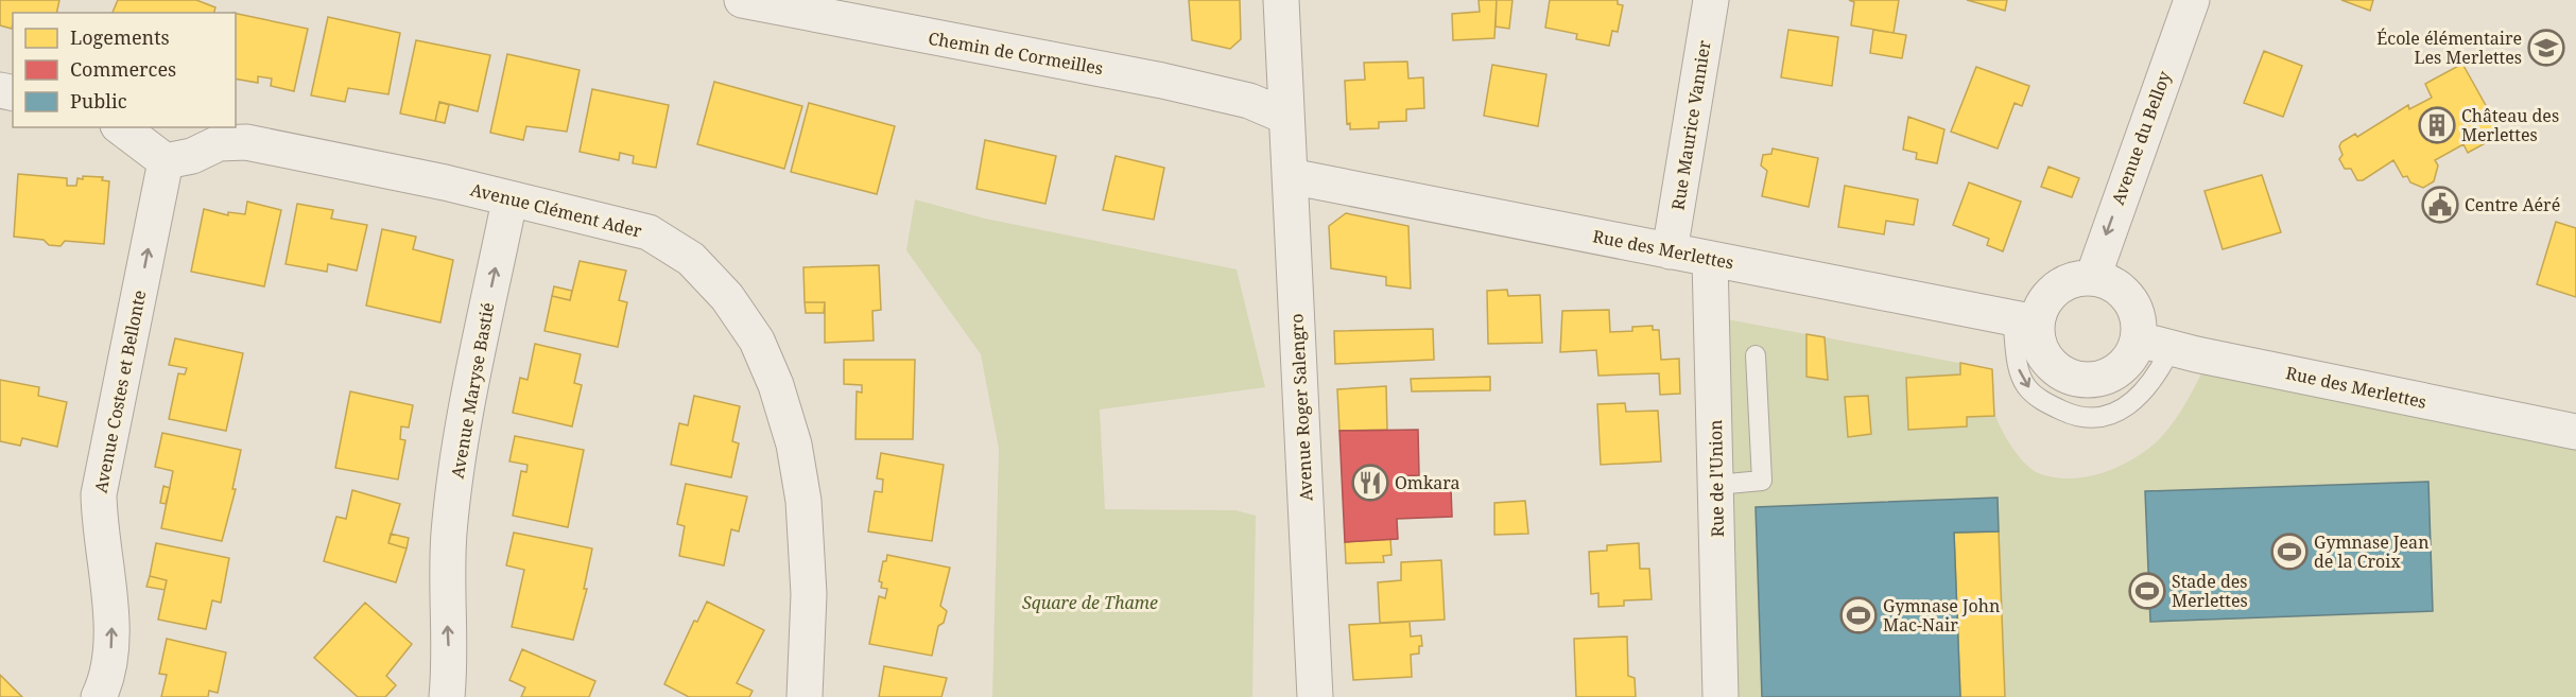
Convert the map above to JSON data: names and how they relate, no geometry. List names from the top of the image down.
{
  "streets": {
    "street": [
      "Chemin de Cormeilles",
      "Rue Maurice Vannier",
      "Avenue du Belloy",
      "Avenue Clément Ader",
      "Rue des Merlettes",
      "Avenue Maryse Bastié",
      "Avenue Costes et Bellonte",
      "Avenue Roger Salengro",
      "Rue de l'Union"
    ]
  },
  "crossings": [
    ["Chemin de Cormeilles", "Avenue Roger Salengro"],
    ["Rue Maurice Vannier", "Rue des Merlettes"],
    ["Avenue du Belloy", "Rue des Merlettes"],
    ["Avenue Clément Ader", "Avenue Maryse Bastié"],
    ["Avenue Clément Ader", "Avenue Costes et Bellonte"],
    ["Rue des Merlettes", "Avenue Roger Salengro"],
    ["Rue des Merlettes", "Rue de l'Union"]
  ],
  "one_way": ["Avenue du Belloy", "Avenue Maryse Bastié", "Avenue Costes et Bellonte"],
  "parks": ["Square de Thame"],
  "places": {
    "school or university": ["École élémentaire Les Merlettes"],
    "building": ["Château des Merlettes"],
    "public building": ["Centre Aéré"],
    "restaurant": ["Omkara"],
    "sports": ["Gymnase Jean de la Croix", "Stade des Merlettes", "Gymnase John Mac-Nair"]
  },
  "legend": ["Logements", "Commerces", "Public"]
}
